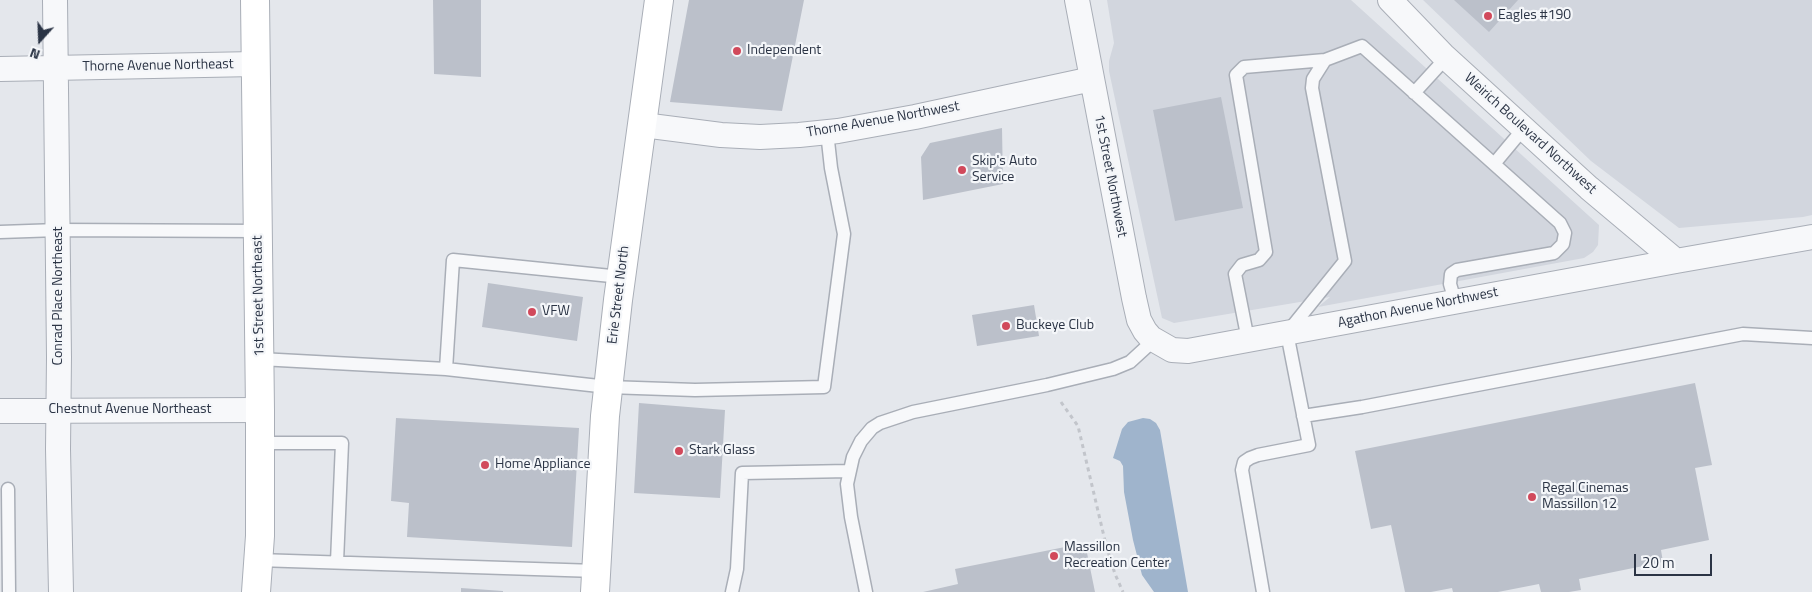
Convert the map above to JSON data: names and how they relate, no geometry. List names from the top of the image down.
{
  "streets": {
    "main road": ["Erie Street North", "1st Street Northeast"],
    "street": [
      "Thorne Avenue Northeast",
      "Thorne Avenue Northwest",
      "Weirich Boulevard Northwest",
      "1st Street Northwest",
      "Conrad Place Northeast",
      "Agathon Avenue Northwest",
      "Chestnut Avenue Northeast"
    ]
  },
  "crossings": [
    ["Thorne Avenue Northeast", "Conrad Place Northeast"],
    ["Thorne Avenue Northeast", "1st Street Northeast"],
    ["Thorne Avenue Northwest", "1st Street Northwest"],
    ["Thorne Avenue Northwest", "Erie Street North"],
    ["Weirich Boulevard Northwest", "Agathon Avenue Northwest"],
    ["1st Street Northwest", "Agathon Avenue Northwest"],
    ["Conrad Place Northeast", "Chestnut Avenue Northeast"],
    ["1st Street Northeast", "Chestnut Avenue Northeast"]
  ],
  "places": [
    "Eagles #190",
    "Independent",
    "Skip's Auto Service",
    "VFW",
    "Buckeye Club",
    "Stark Glass",
    "Home Appliance",
    "Regal Cinemas Massillon 12",
    "Massillon Recreation Center"
  ],
  "scale_bar": "20 m",
  "north": "bottom"
}
